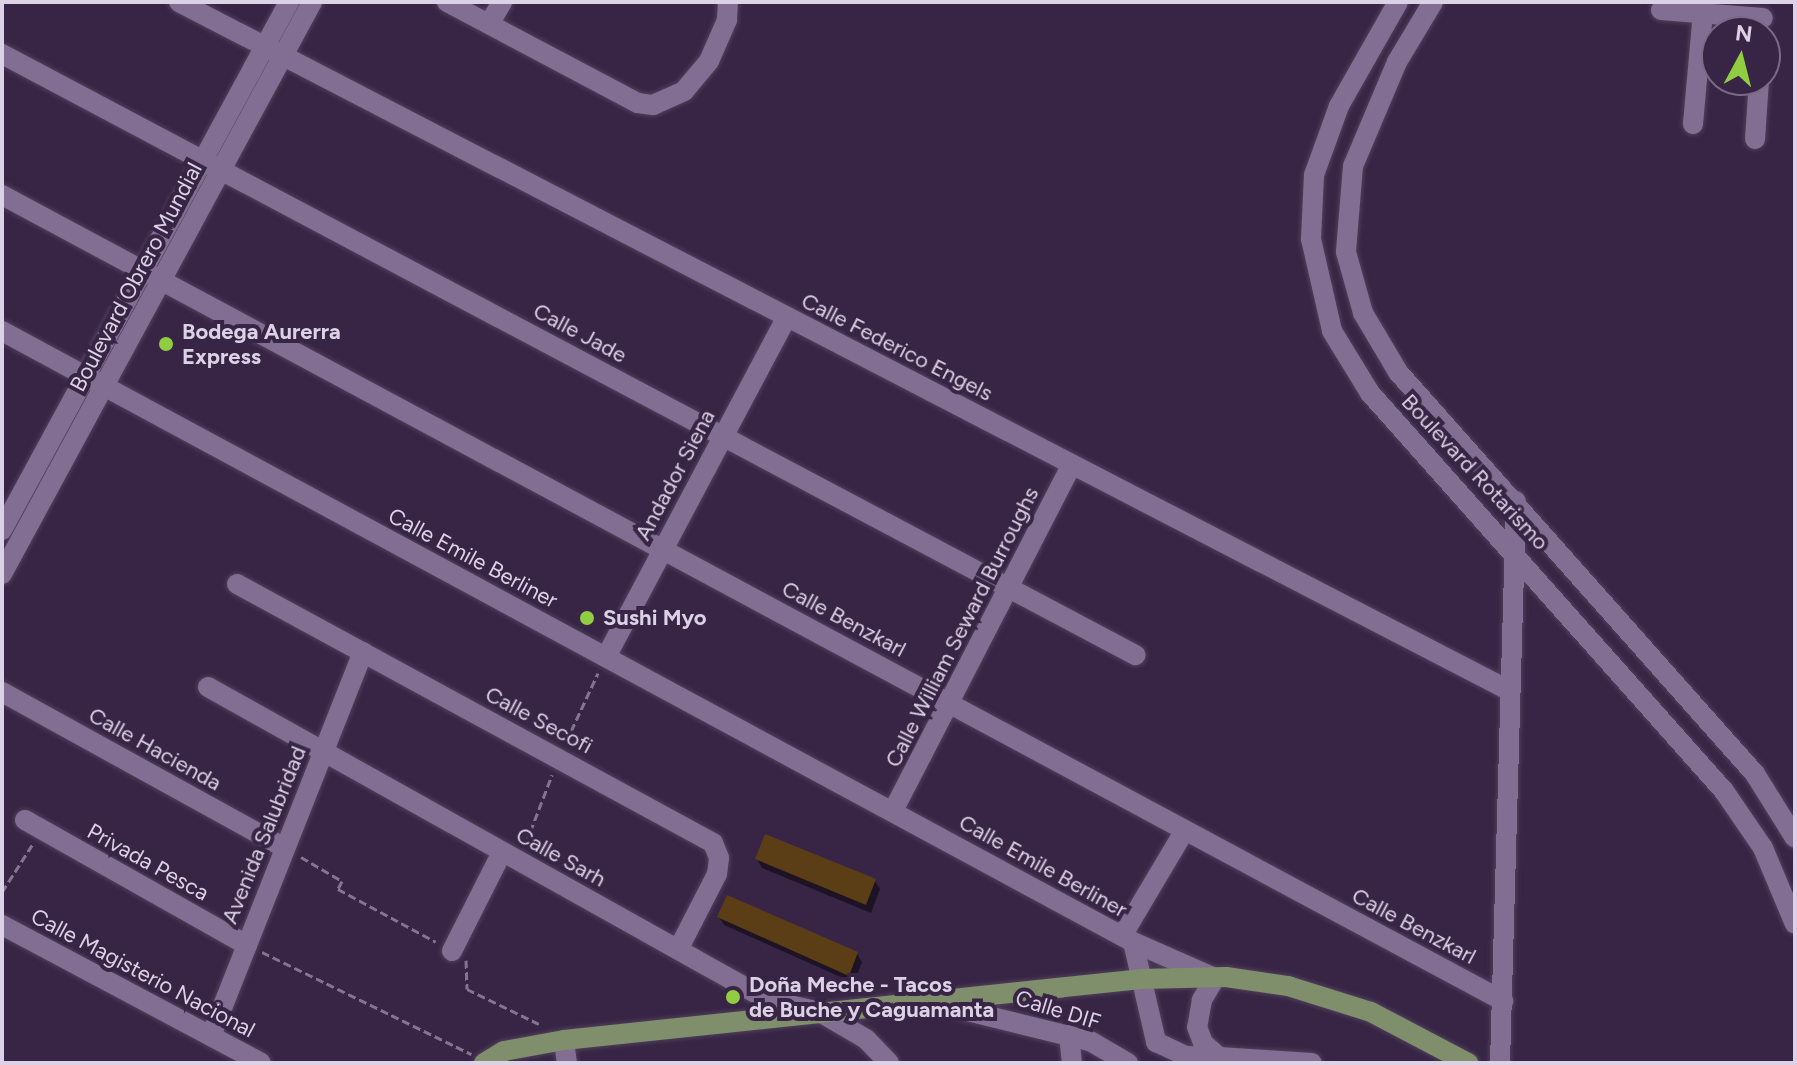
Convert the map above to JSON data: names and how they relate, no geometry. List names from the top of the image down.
{
  "streets": {
    "street": [
      "Boulevard Obrero Mundial",
      "Calle Jade",
      "Calle Federico Engels",
      "Boulevard Rotarismo",
      "Andador Siena",
      "Calle Emile Berliner",
      "Calle Benzkarl",
      "Calle William Seward Burroughs",
      "Calle Secofi",
      "Calle Hacienda",
      "Avenida Salubridad",
      "Calle Sarh",
      "Privada Pesca",
      "Calle Magisterio Nacional",
      "Calle DIF"
    ]
  },
  "crossings": [
    ["Boulevard Obrero Mundial", "Calle Jade"],
    ["Boulevard Obrero Mundial", "Calle Federico Engels"],
    ["Boulevard Obrero Mundial", "Calle Emile Berliner"],
    ["Boulevard Obrero Mundial", "Calle Benzkarl"],
    ["Calle Jade", "Andador Siena"],
    ["Calle Jade", "Calle William Seward Burroughs"],
    ["Calle Federico Engels", "Andador Siena"],
    ["Calle Federico Engels", "Calle William Seward Burroughs"],
    ["Andador Siena", "Calle Emile Berliner"],
    ["Andador Siena", "Calle Benzkarl"],
    ["Calle Emile Berliner", "Calle William Seward Burroughs"],
    ["Calle Benzkarl", "Calle William Seward Burroughs"],
    ["Calle Secofi", "Avenida Salubridad"],
    ["Calle Secofi", "Calle Sarh"],
    ["Calle Hacienda", "Avenida Salubridad"],
    ["Avenida Salubridad", "Calle Sarh"],
    ["Avenida Salubridad", "Privada Pesca"],
    ["Avenida Salubridad", "Calle Magisterio Nacional"]
  ],
  "places": ["Bodega Aurerra Express", "Sushi Myo", "Doña Meche - Tacos de Buche y Caguamanta"],
  "north": "top"
}
